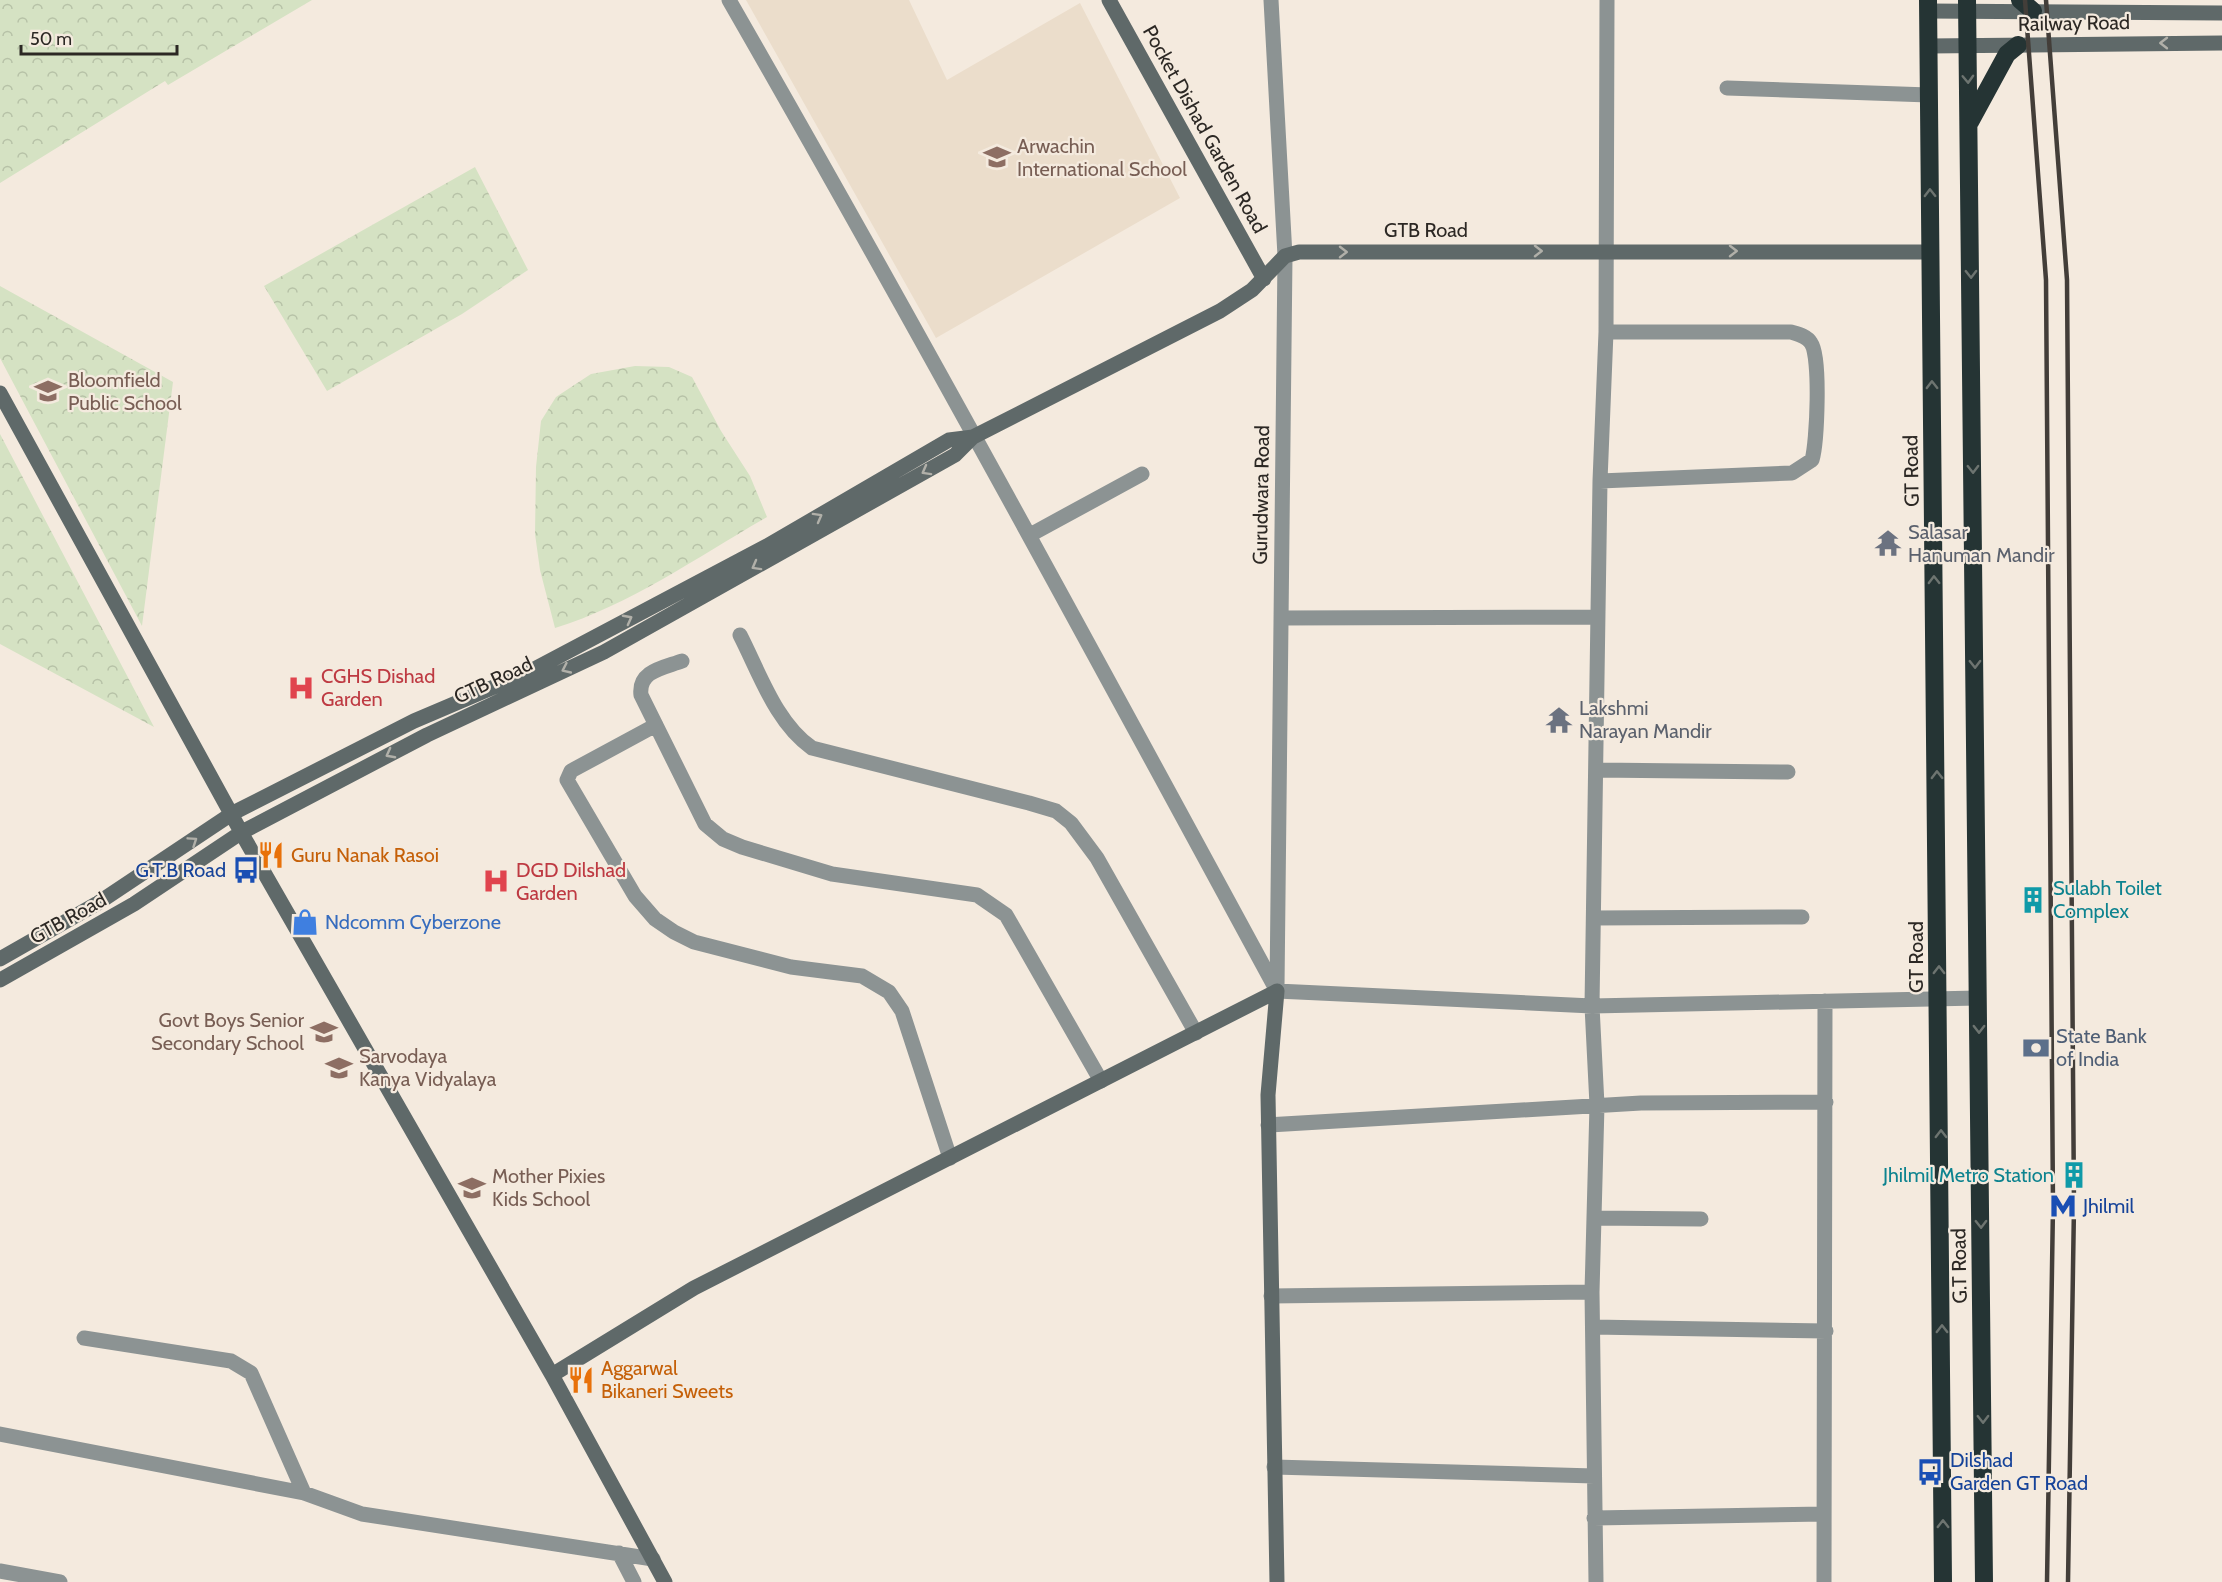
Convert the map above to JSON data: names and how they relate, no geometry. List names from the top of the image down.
{
  "streets": {
    "highway": ["GT Road", "G.T Road"],
    "street": [
      "Railway Road",
      "Pocket Dishad Garden Road",
      "GTB Road",
      "Gurudwara Road"
    ]
  },
  "crossings": [
    ["Railway Road", "GT Road"],
    ["Pocket Dishad Garden Road", "GTB Road"],
    ["GTB Road", "GT Road"],
    ["GTB Road", "Gurudwara Road"],
    ["GT Road", "G.T Road"]
  ],
  "one_way": ["GT Road"],
  "places": {
    "school or university": [
      "Arwachin International School",
      "Bloomfield Public School",
      "Govt Boys Senior Secondary School",
      "Sarvodaya Kanya Vidyalaya",
      "Mother Pixies Kids School"
    ],
    "temple": ["Salasar Hanuman Mandir", "Lakshmi Narayan Mandir"],
    "hospital": ["CGHS Dishad Garden", "DGD Dilshad Garden"],
    "restaurant": ["Guru Nanak Rasoi", "Aggarwal Bikaneri Sweets"],
    "bus stop": ["G.T.B Road", "Dilshad Garden GT Road"],
    "building": ["Sulabh Toilet Complex", "Jhilmil Metro Station"],
    "shop": ["Ndcomm Cyberzone"],
    "bank": ["State Bank of India"],
    "metro station": ["Jhilmil"]
  },
  "scale_bar": "50 m"
}
